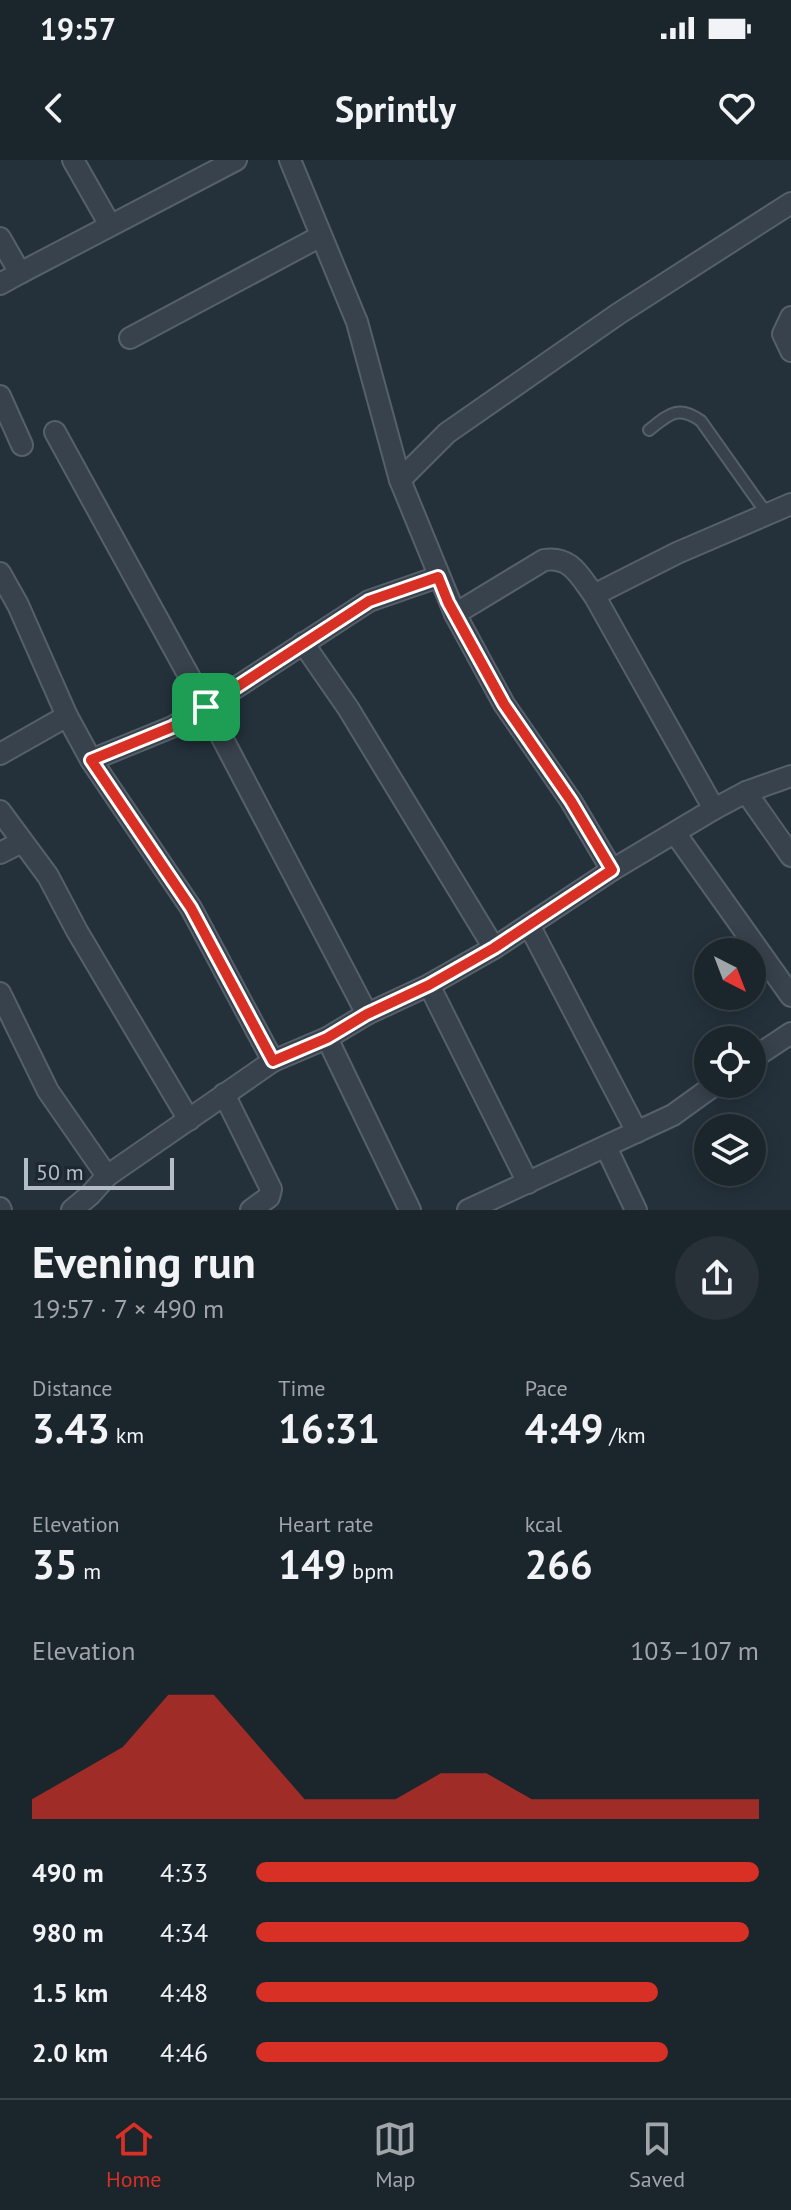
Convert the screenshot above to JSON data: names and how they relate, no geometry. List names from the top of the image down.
{
  "scale_bar": "50 m",
  "north": "bottom right",
  "page": {
    "status": "19:57",
    "header": "Sprintly",
    "scale": "50 m",
    "heading": ["Evening run", "19:57 · 7 × 490 m"],
    "stats": [
      ["Distance", "3.43 km"],
      ["Time", "16:31"],
      ["Pace", "4:49 /km"],
      ["Elevation", "35 m"],
      ["Heart rate", "149 bpm"],
      ["kcal", "266"]
    ],
    "chart": ["Elevation", "103–107 m"],
    "list": [
      {
        "name": "490 m",
        "note": "4:33"
      },
      {
        "name": "980 m",
        "note": "4:34"
      },
      {
        "name": "1.5 km",
        "note": "4:48"
      },
      {
        "name": "2.0 km",
        "note": "4:46"
      }
    ],
    "tabs": ["Home", "Map", "Saved"]
  }
}
